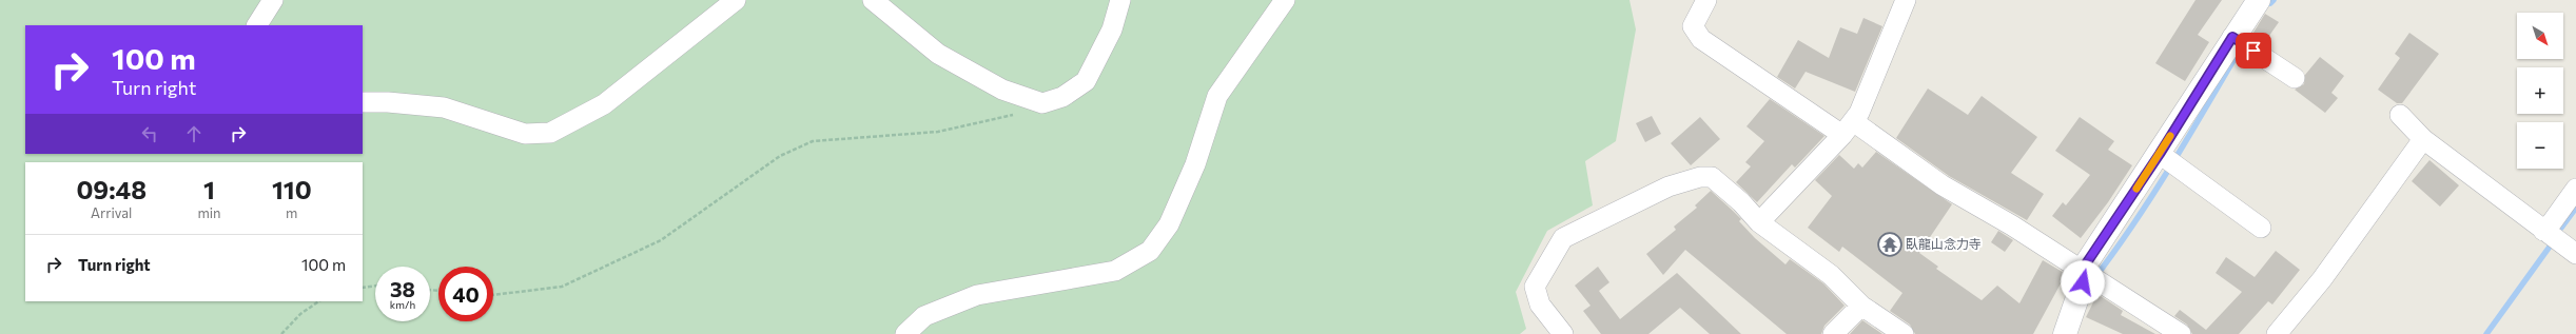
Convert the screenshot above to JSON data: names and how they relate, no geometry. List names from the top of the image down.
{
  "places": {
    "temple": ["臥龍山念力寺"]
  },
  "north": "bottom right",
  "page": {
    "map_buttons": ["+", "−"],
    "turn": ["100 m", "Turn right"],
    "eta": [
      "09:48",
      "Arrival",
      "1",
      "min",
      "110",
      "m"
    ],
    "list": [
      {
        "name": "Turn right",
        "value": "100 m"
      }
    ],
    "speed": "38 km/h",
    "limit": "40"
  }
}
